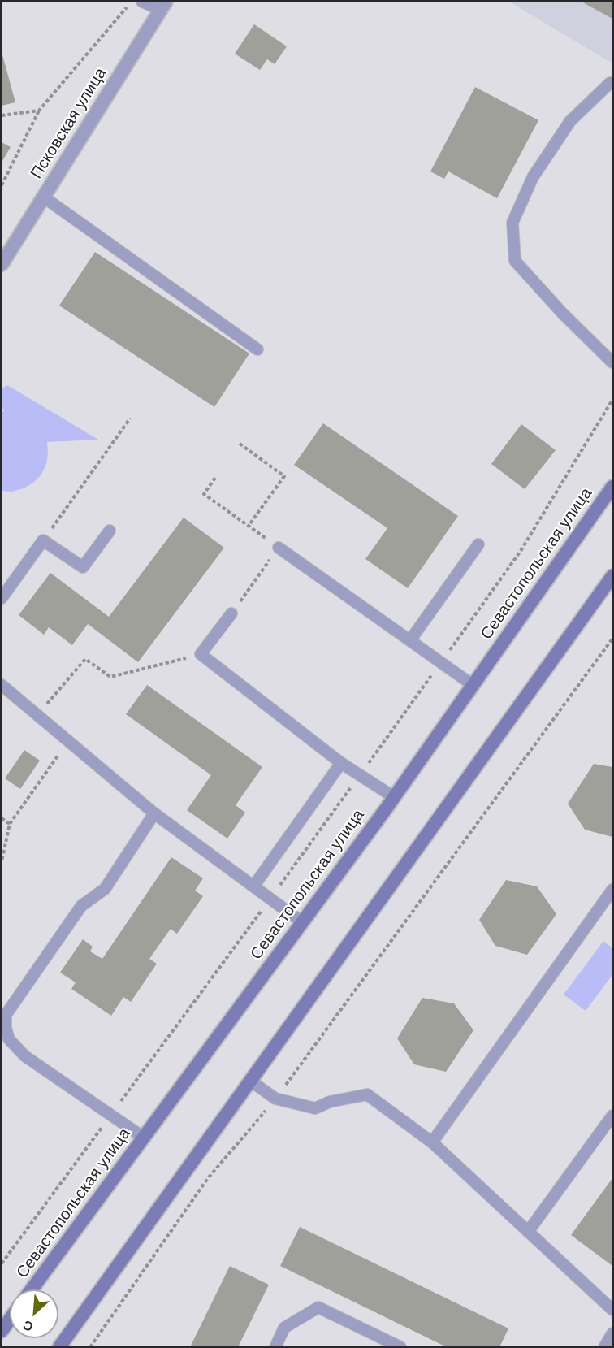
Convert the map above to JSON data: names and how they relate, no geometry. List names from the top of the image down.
{
  "streets": {
    "main road": ["Севастопольская улица"],
    "street": ["Псковская улица"]
  },
  "north": "bottom left"
}
